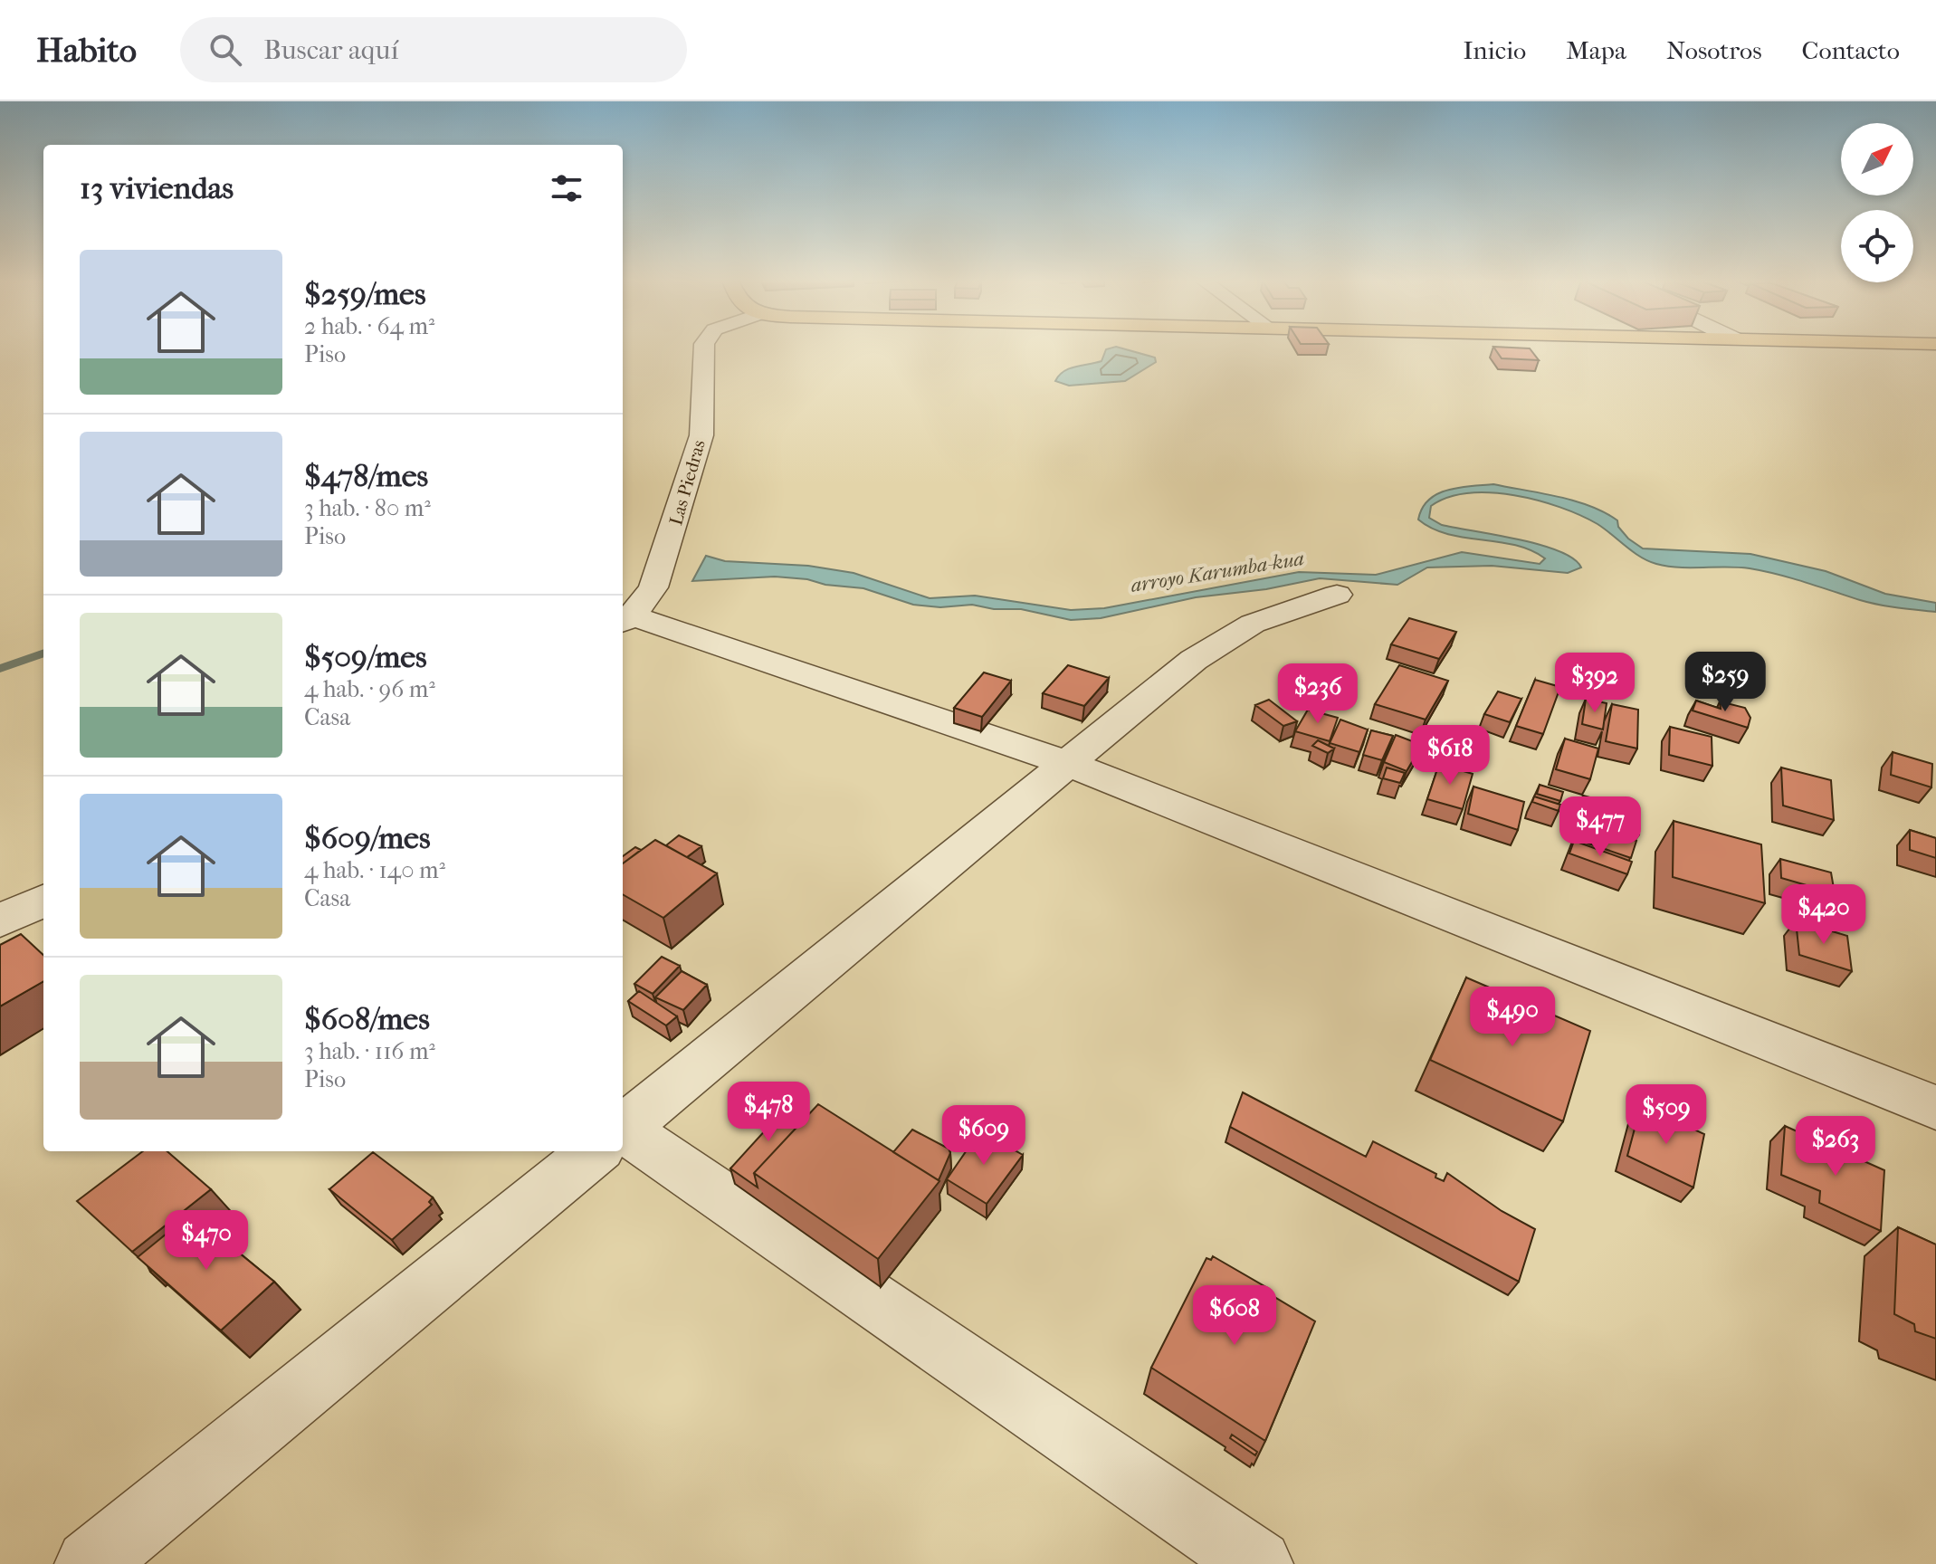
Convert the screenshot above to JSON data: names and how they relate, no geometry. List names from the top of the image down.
{
  "streets": {
    "street": ["Las Piedras"]
  },
  "water": ["arroyo Karumba-kua"],
  "north": "top right",
  "page": {
    "header": "Habito",
    "search": "Buscar aquí",
    "nav": [
      "Inicio",
      "Mapa",
      "Nosotros",
      "Contacto"
    ],
    "heading": "13 viviendas",
    "list": [
      {
        "name": "$259/mes",
        "note": "2 hab. · 64 m² · Piso"
      },
      {
        "name": "$478/mes",
        "note": "3 hab. · 80 m² · Piso"
      },
      {
        "name": "$509/mes",
        "note": "4 hab. · 96 m² · Casa"
      },
      {
        "name": "$609/mes",
        "note": "4 hab. · 140 m² · Casa"
      },
      {
        "name": "$608/mes",
        "note": "3 hab. · 116 m² · Piso"
      }
    ],
    "price": [
      "$259",
      "$392",
      "$236",
      "$618",
      "$477",
      "$420",
      "$490",
      "$478",
      "$509",
      "$609",
      "$263",
      "$470",
      "$608"
    ]
  }
}
